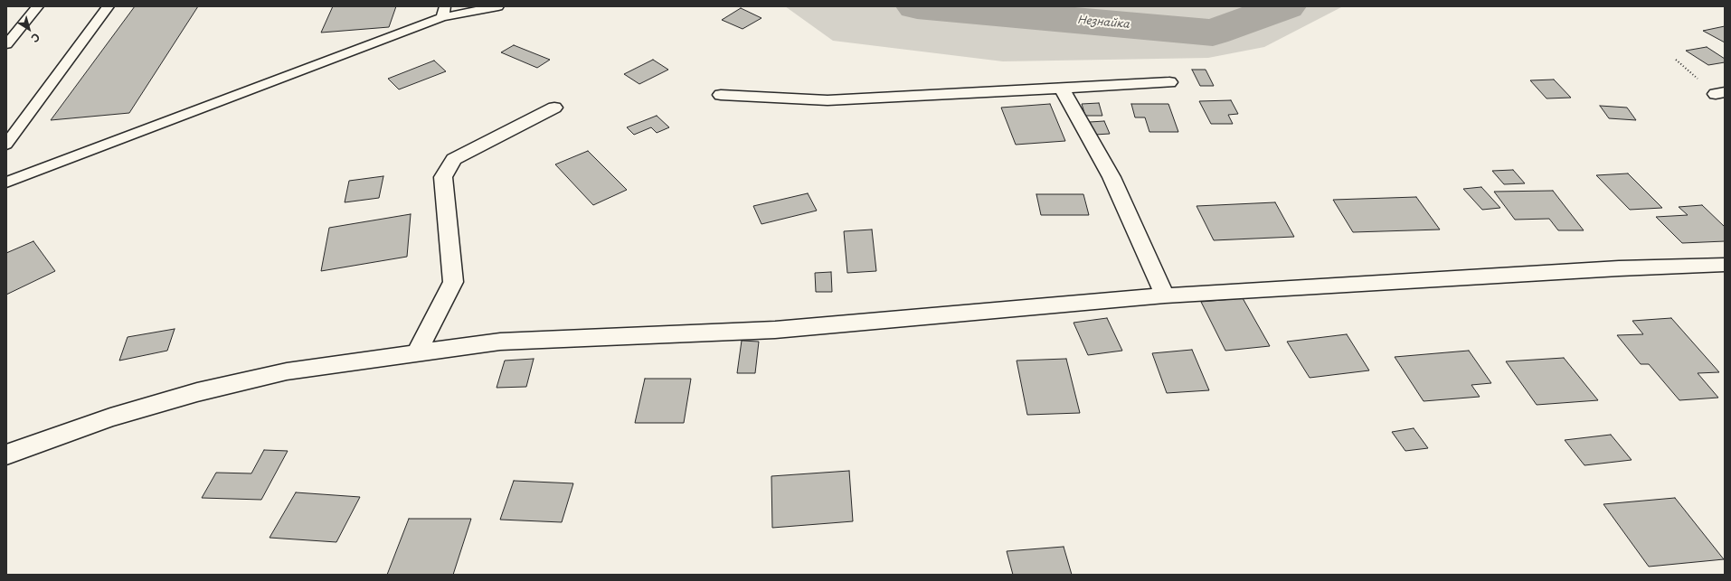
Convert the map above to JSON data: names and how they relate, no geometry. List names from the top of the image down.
{
  "water": ["Незнайка"],
  "north": "bottom right"
}
